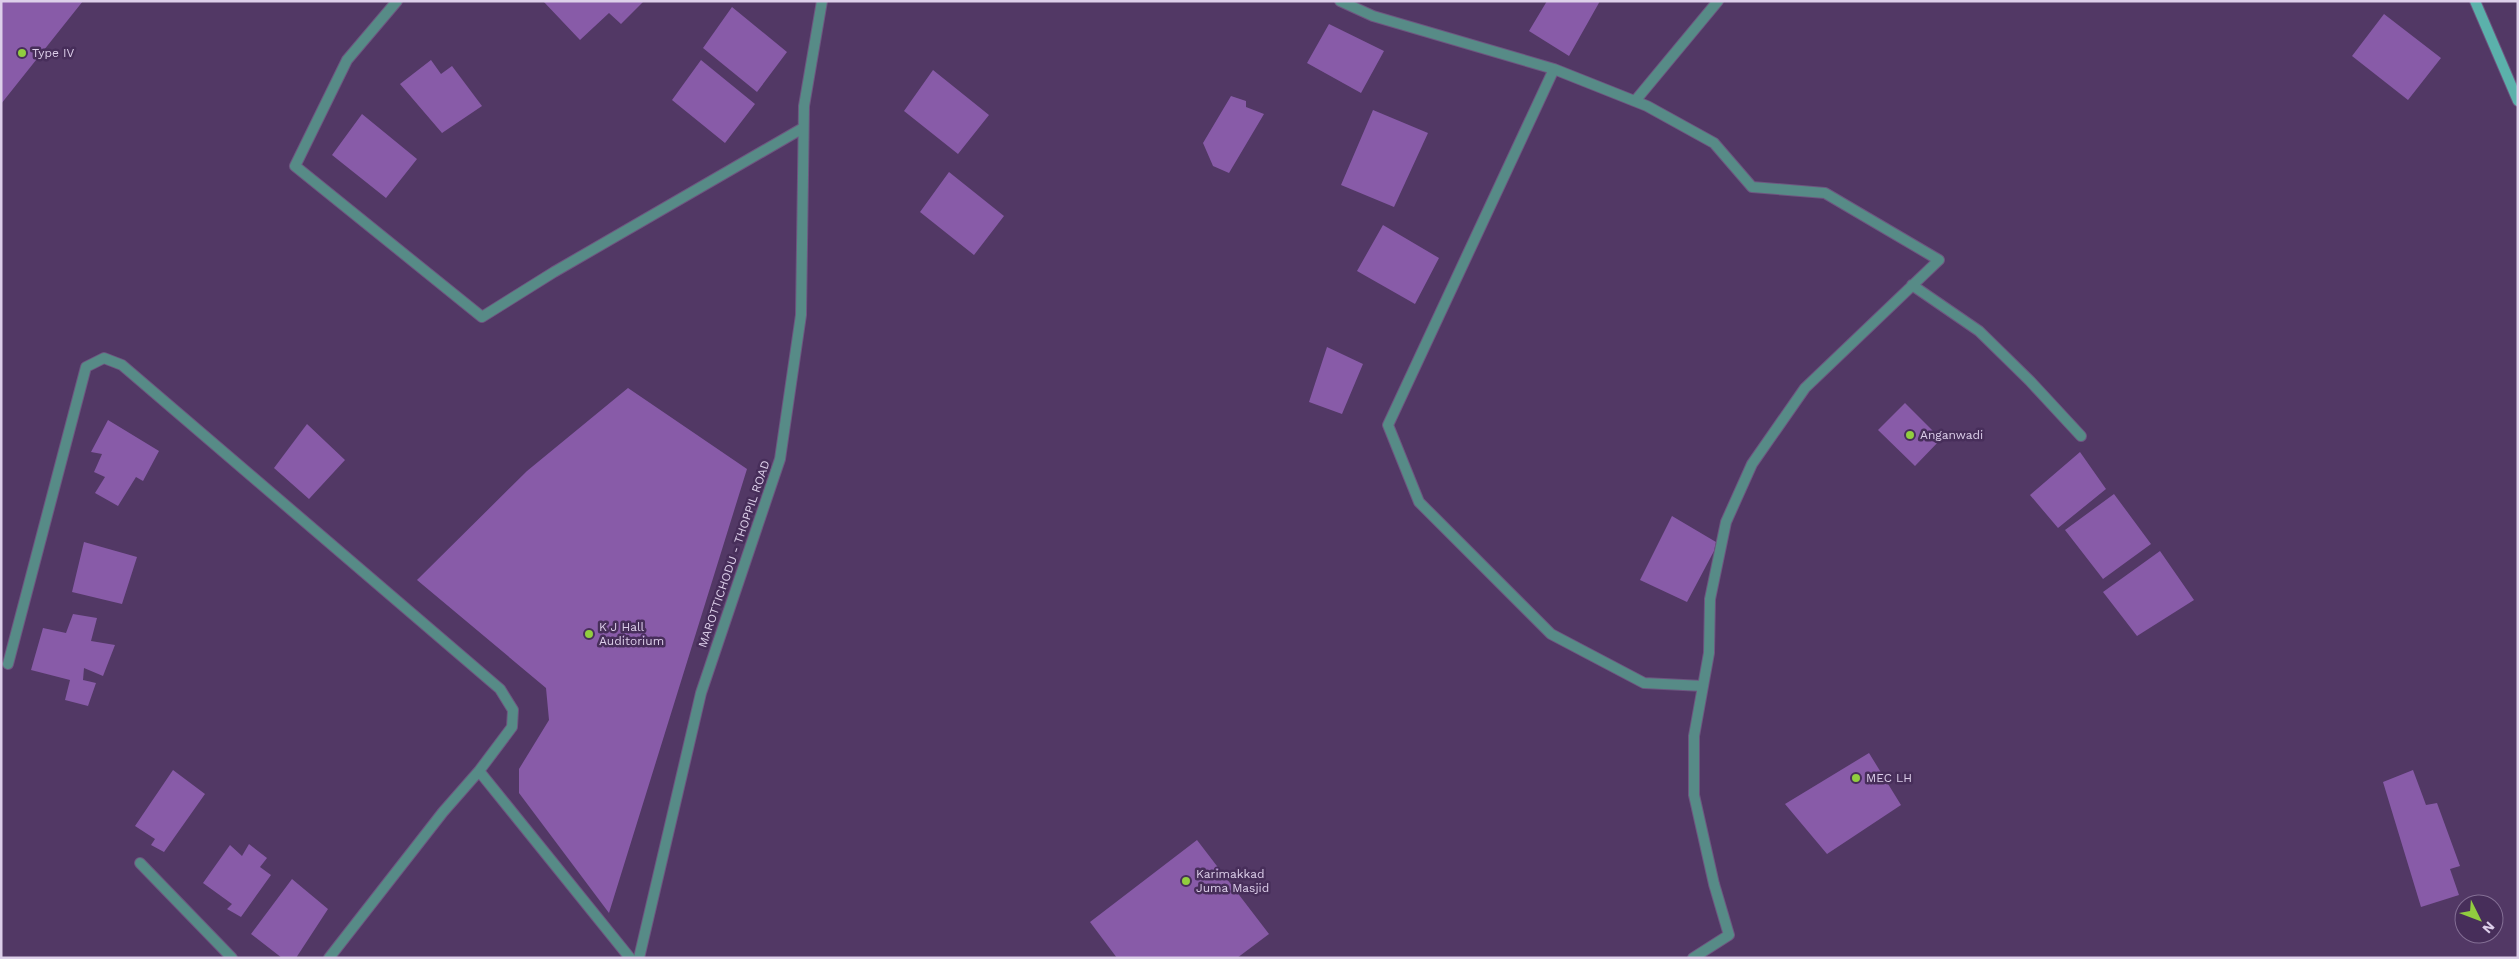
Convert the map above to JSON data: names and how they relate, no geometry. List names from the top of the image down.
{
  "streets": {
    "street": ["MAROTTICHODU - THOPPIL ROAD"]
  },
  "places": [
    "Type IV",
    "Anganwadi",
    "K J Hall Auditorium",
    "MEC LH",
    "Karimakkad Juma Masjid"
  ],
  "north": "bottom right"
}
